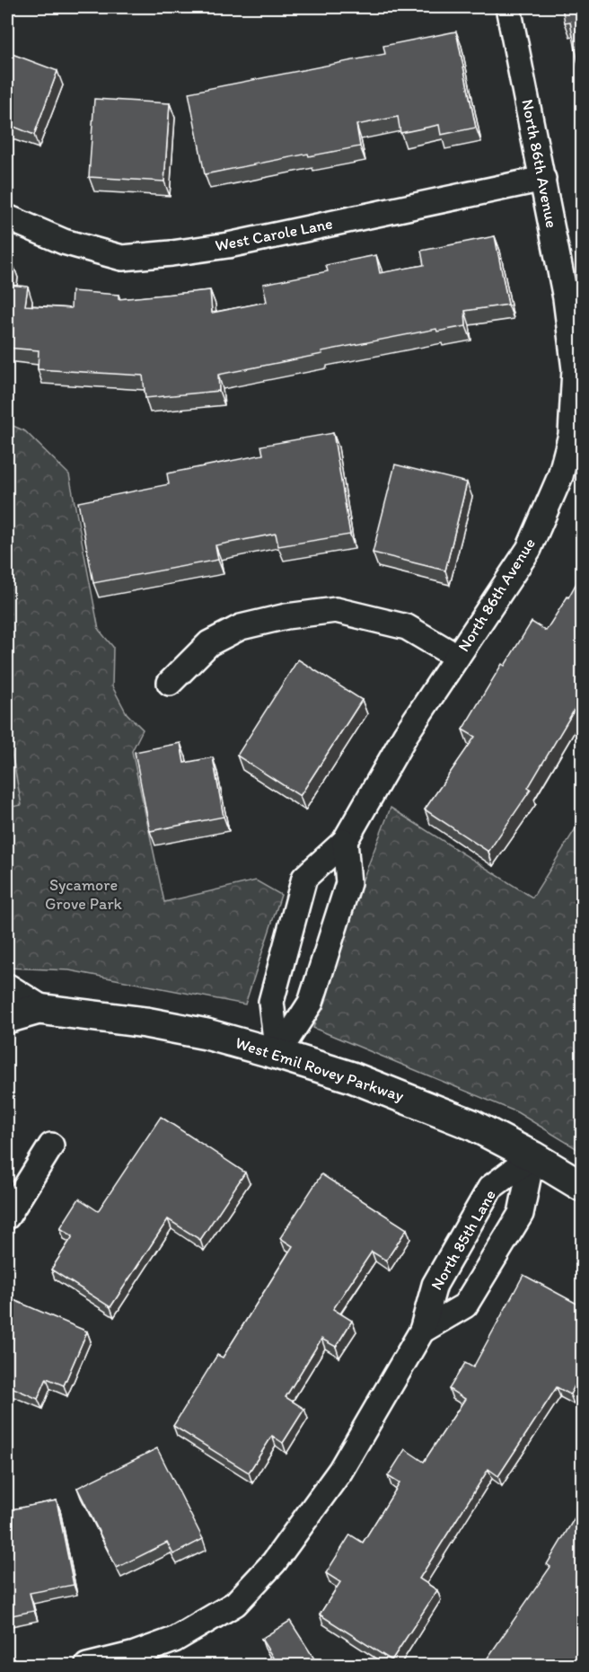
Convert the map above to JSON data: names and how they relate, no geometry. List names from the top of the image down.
{
  "streets": {
    "street": [
      "North 86th Avenue",
      "West Carole Lane",
      "West Emil Rovey Parkway",
      "North 85th Lane"
    ]
  },
  "crossings": [
    ["North 86th Avenue", "West Carole Lane"],
    ["North 86th Avenue", "West Emil Rovey Parkway"],
    ["West Emil Rovey Parkway", "North 85th Lane"]
  ],
  "parks": ["Sycamore Grove Park"]
}
